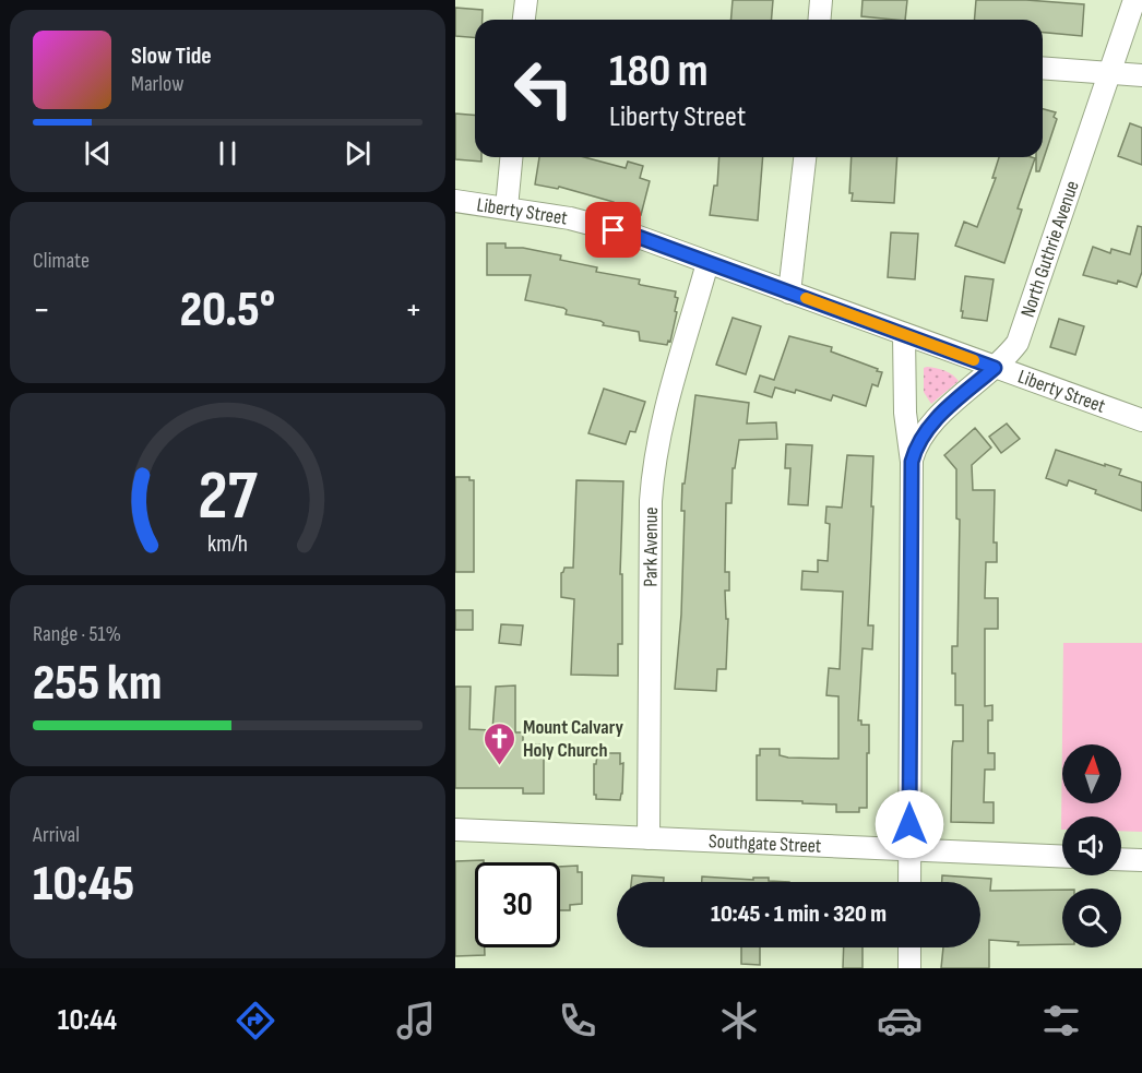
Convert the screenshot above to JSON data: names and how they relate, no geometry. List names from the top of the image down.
{
  "streets": {
    "street": [
      "Liberty Street",
      "North Guthrie Avenue",
      "Park Avenue",
      "Southgate Street"
    ]
  },
  "crossings": [
    ["Liberty Street", "North Guthrie Avenue"],
    ["Liberty Street", "Park Avenue"],
    ["North Guthrie Avenue", "Southgate Street"],
    ["Park Avenue", "Southgate Street"]
  ],
  "places": {
    "church": ["Mount Calvary Holy Church"]
  },
  "north": "top",
  "page": {
    "turn": ["180 m", "Liberty Street"],
    "song": ["Slow Tide", "Marlow"],
    "tile": [
      "Climate",
      ["Range · 51%", "255 km"],
      ["Arrival", "10:45"]
    ],
    "heat": ["−", "20.5°", "+"],
    "limit": "30",
    "trip": "10:45 · 1 min · 320 m",
    "tabs": "10:44",
    "gauge": ["27", "km/h"]
  }
}
